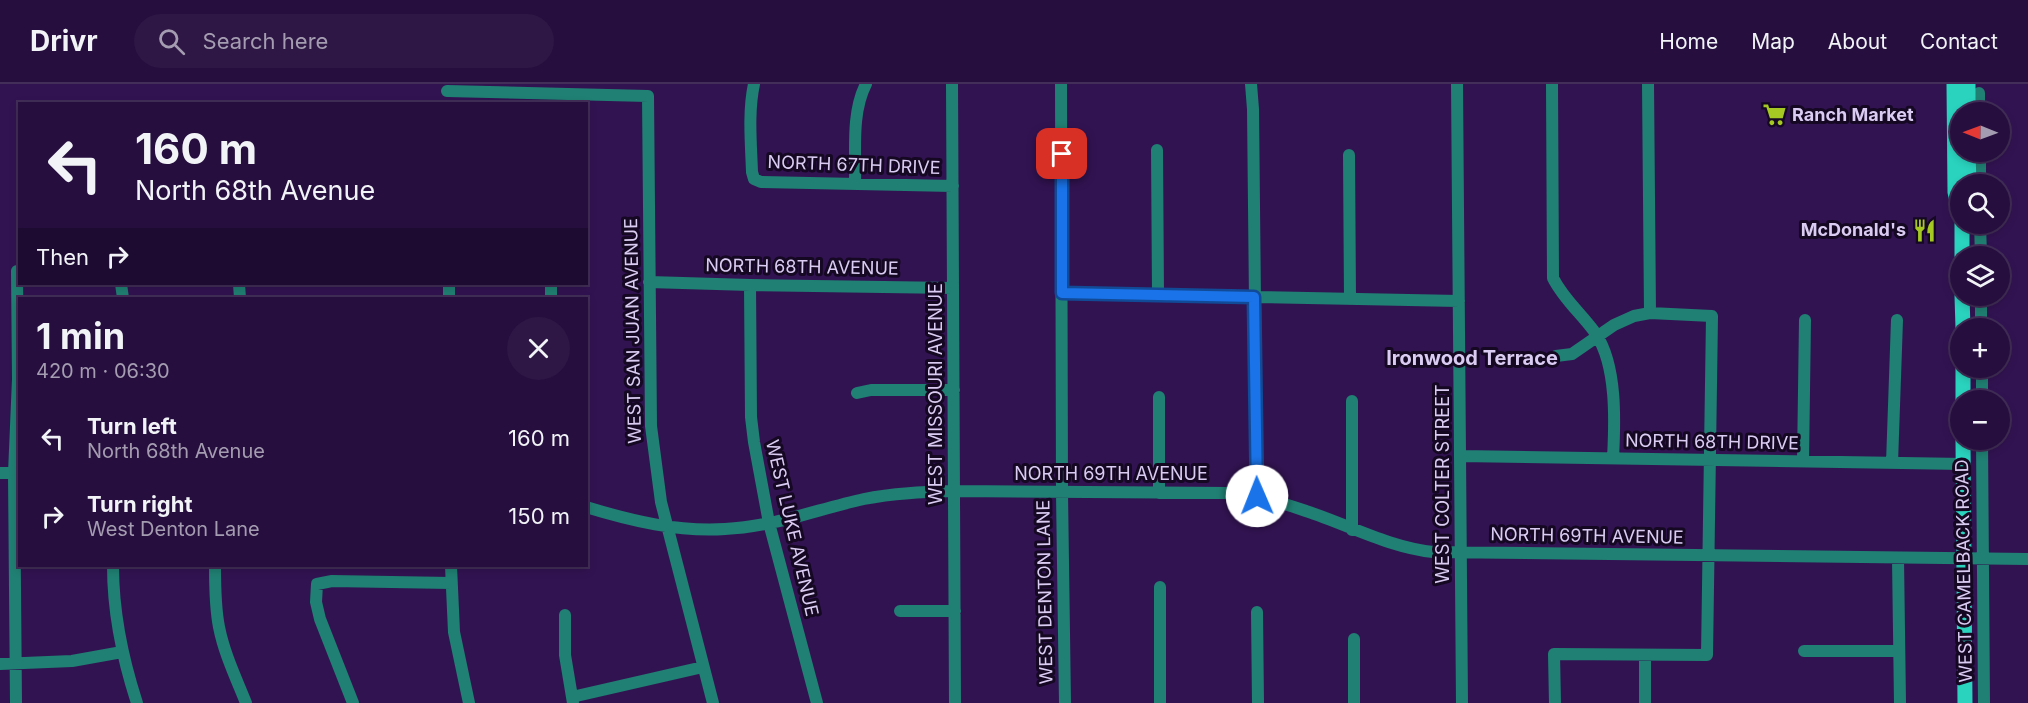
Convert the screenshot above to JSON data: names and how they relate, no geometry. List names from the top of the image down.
{
  "streets": {
    "main road": ["WEST CAMELBACK ROAD"],
    "street": [
      "NORTH 67TH DRIVE",
      "NORTH 68TH AVENUE",
      "WEST SAN JUAN AVENUE",
      "WEST MISSOURI AVENUE",
      "NORTH 68TH DRIVE",
      "NORTH 69TH AVENUE",
      "WEST COLTER STREET",
      "WEST LUKE AVENUE",
      "WEST DENTON LANE"
    ]
  },
  "crossings": [
    ["NORTH 67TH DRIVE", "WEST MISSOURI AVENUE"],
    ["NORTH 68TH AVENUE", "WEST SAN JUAN AVENUE"],
    ["NORTH 68TH AVENUE", "WEST MISSOURI AVENUE"],
    ["NORTH 68TH AVENUE", "WEST LUKE AVENUE"],
    ["WEST SAN JUAN AVENUE", "NORTH 69TH AVENUE"],
    ["WEST MISSOURI AVENUE", "NORTH 69TH AVENUE"],
    ["NORTH 68TH DRIVE", "WEST COLTER STREET"],
    ["NORTH 68TH DRIVE", "WEST CAMELBACK ROAD"],
    ["NORTH 69TH AVENUE", "WEST COLTER STREET"],
    ["NORTH 69TH AVENUE", "WEST LUKE AVENUE"],
    ["NORTH 69TH AVENUE", "WEST CAMELBACK ROAD"],
    ["NORTH 69TH AVENUE", "WEST DENTON LANE"]
  ],
  "districts": ["Ironwood Terrace"],
  "places": {
    "supermarket": ["Ranch Market"],
    "restaurant": ["McDonald's"]
  },
  "north": "left",
  "page": {
    "header": "Drivr",
    "search": "Search here",
    "nav": [
      "Home",
      "Map",
      "About",
      "Contact"
    ],
    "map_buttons": ["+", "−"],
    "turn": ["160 m", "North 68th Avenue"],
    "then": "Then",
    "heading": ["1 min", "420 m · 06:30"],
    "list": [
      {
        "name": "Turn left",
        "note": "North 68th Avenue",
        "value": "160 m"
      },
      {
        "name": "Turn right",
        "note": "West Denton Lane",
        "value": "150 m"
      }
    ]
  }
}
